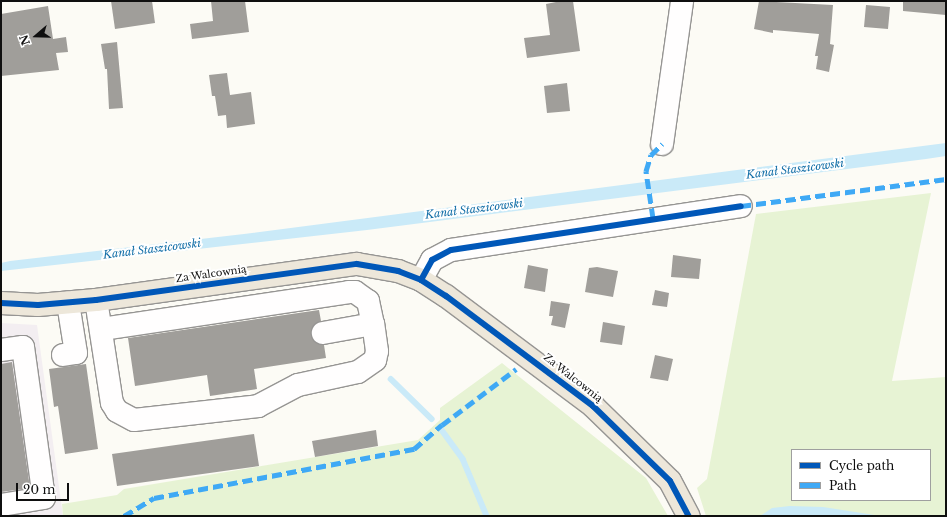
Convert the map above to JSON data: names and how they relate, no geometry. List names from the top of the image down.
{
  "streets": {
    "main road": ["Za Walcownią"]
  },
  "water": ["Kanał Staszicowski"],
  "legend": ["Cycle path", "Path"],
  "scale_bar": "20 m",
  "north": "left"
}
